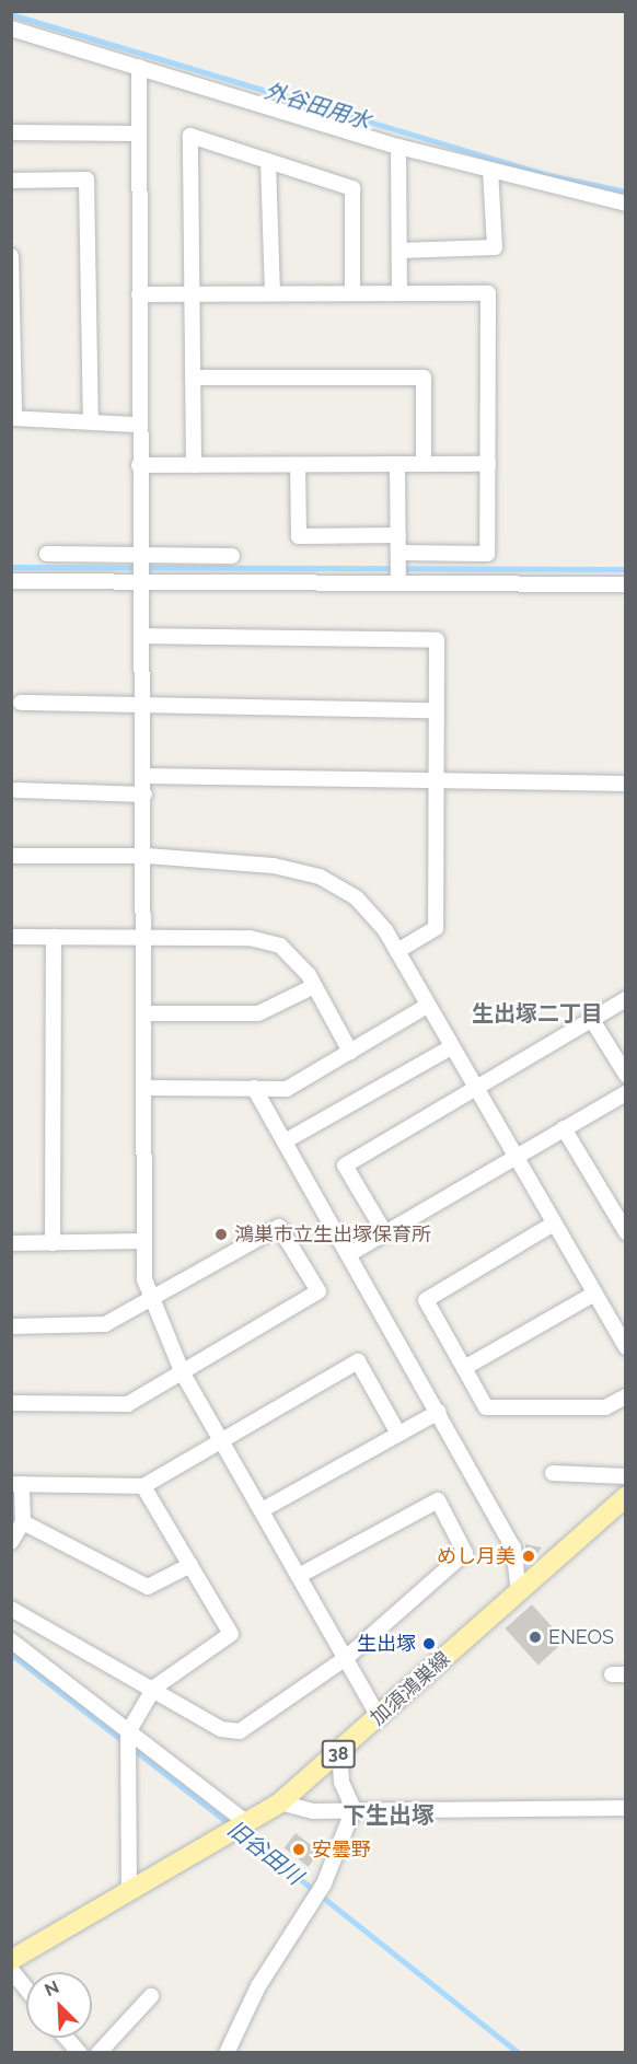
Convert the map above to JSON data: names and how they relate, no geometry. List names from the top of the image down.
{
  "streets": {
    "main road": ["加須鴻巣線", "38"]
  },
  "districts": ["生出塚二丁目", "下生出塚"],
  "water": ["外谷田用水", "旧谷田川"],
  "places": [
    "鴻巣市立生出塚保育所",
    "めし月美",
    "ENEOS",
    "生出塚",
    "安曇野"
  ],
  "north": "top left"
}
